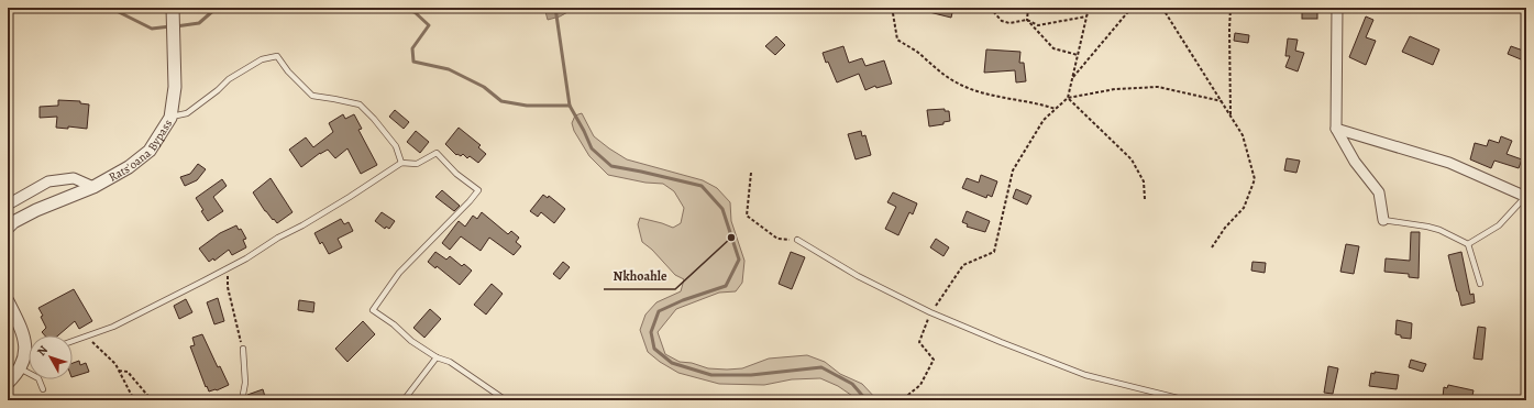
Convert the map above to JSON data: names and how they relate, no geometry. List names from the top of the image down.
{
  "streets": {
    "street": ["Rats'oana Bypass"]
  },
  "places": ["Nkhoahle"],
  "north": "top left"
}
